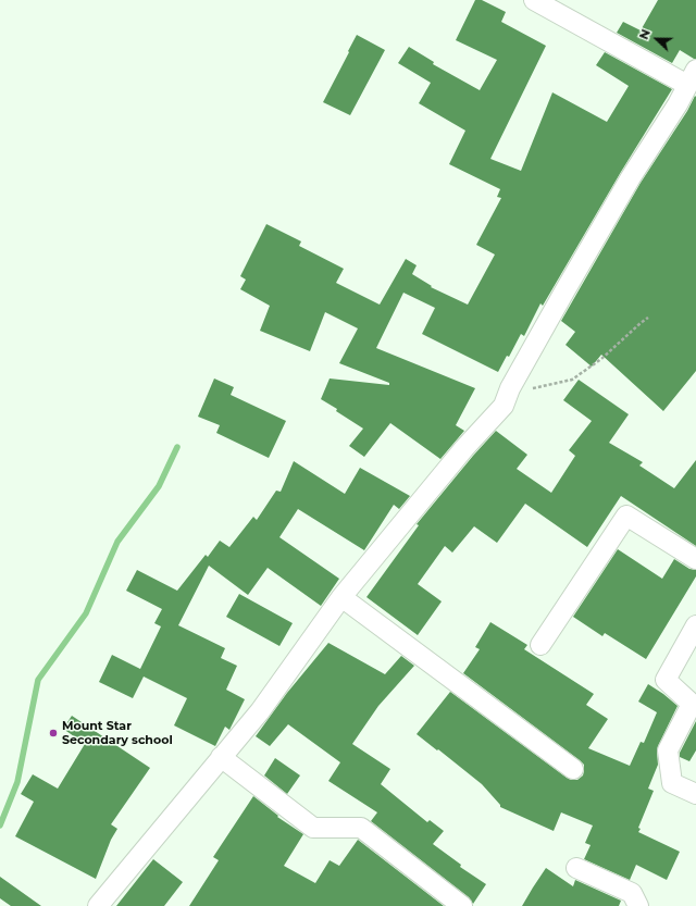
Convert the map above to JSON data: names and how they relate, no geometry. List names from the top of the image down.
{
  "places": ["Mount Star Secondary school"],
  "north": "left"
}
